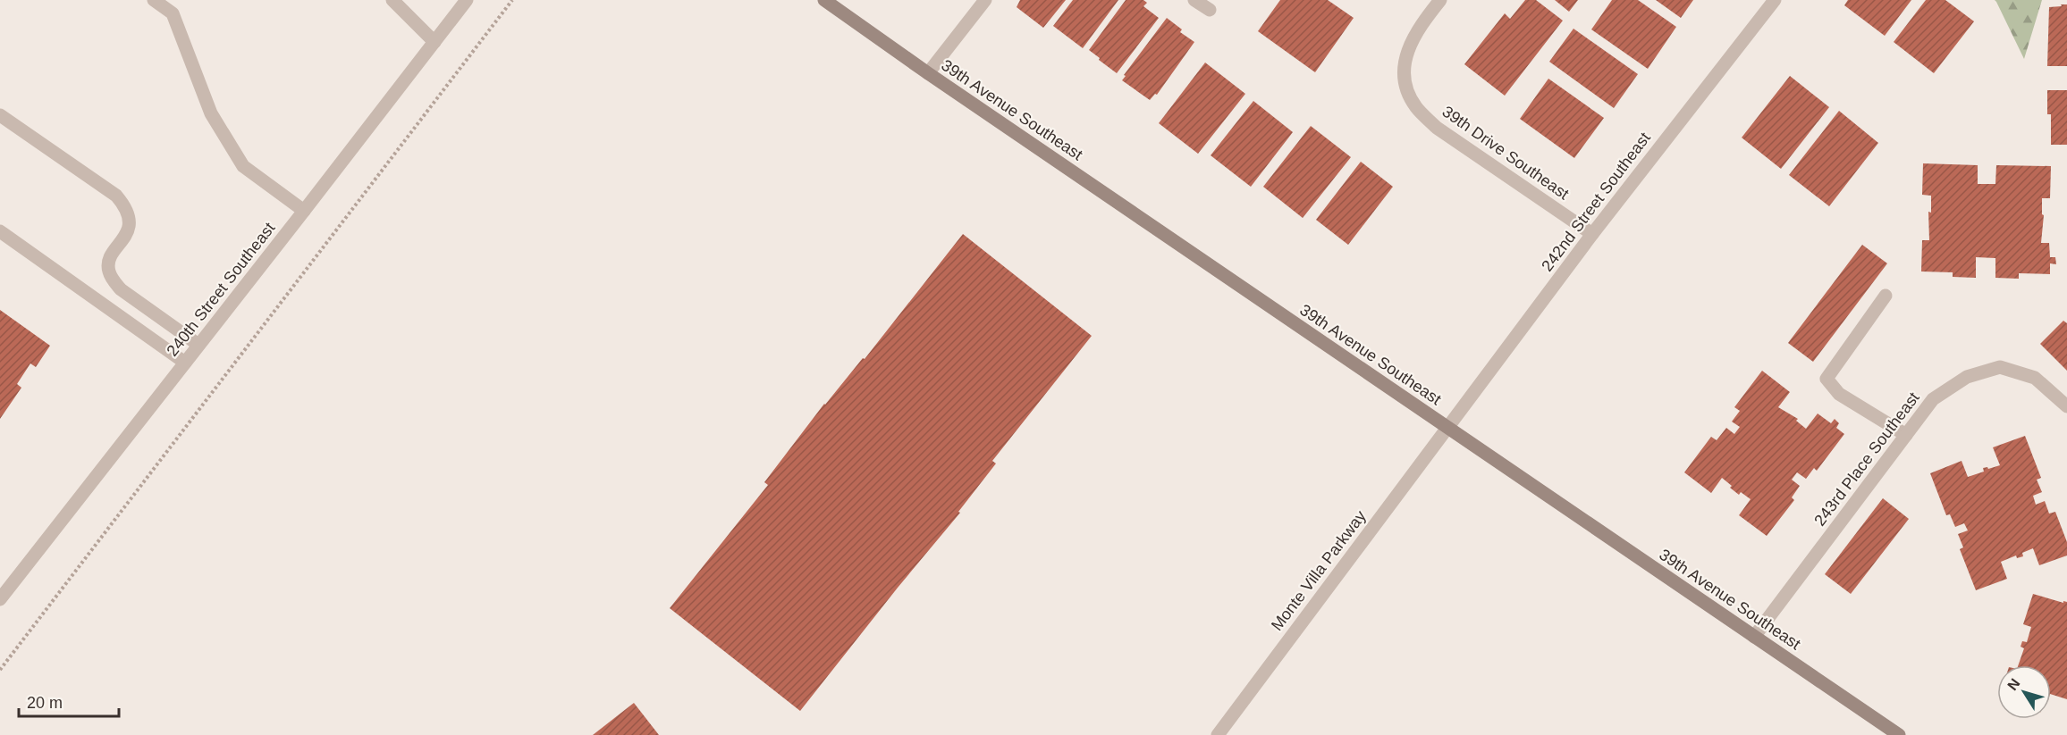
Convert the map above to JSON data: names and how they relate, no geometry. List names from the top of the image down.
{
  "streets": {
    "main road": ["39th Avenue Southeast"],
    "street": [
      "39th Drive Southeast",
      "242nd Street Southeast",
      "240th Street Southeast",
      "243rd Place Southeast",
      "Monte Villa Parkway"
    ]
  },
  "crossings": [
    ["39th Avenue Southeast", "242nd Street Southeast"],
    ["39th Avenue Southeast", "243rd Place Southeast"],
    ["39th Avenue Southeast", "Monte Villa Parkway"],
    ["39th Drive Southeast", "242nd Street Southeast"],
    ["242nd Street Southeast", "Monte Villa Parkway"]
  ],
  "scale_bar": "20 m",
  "north": "top left"
}
